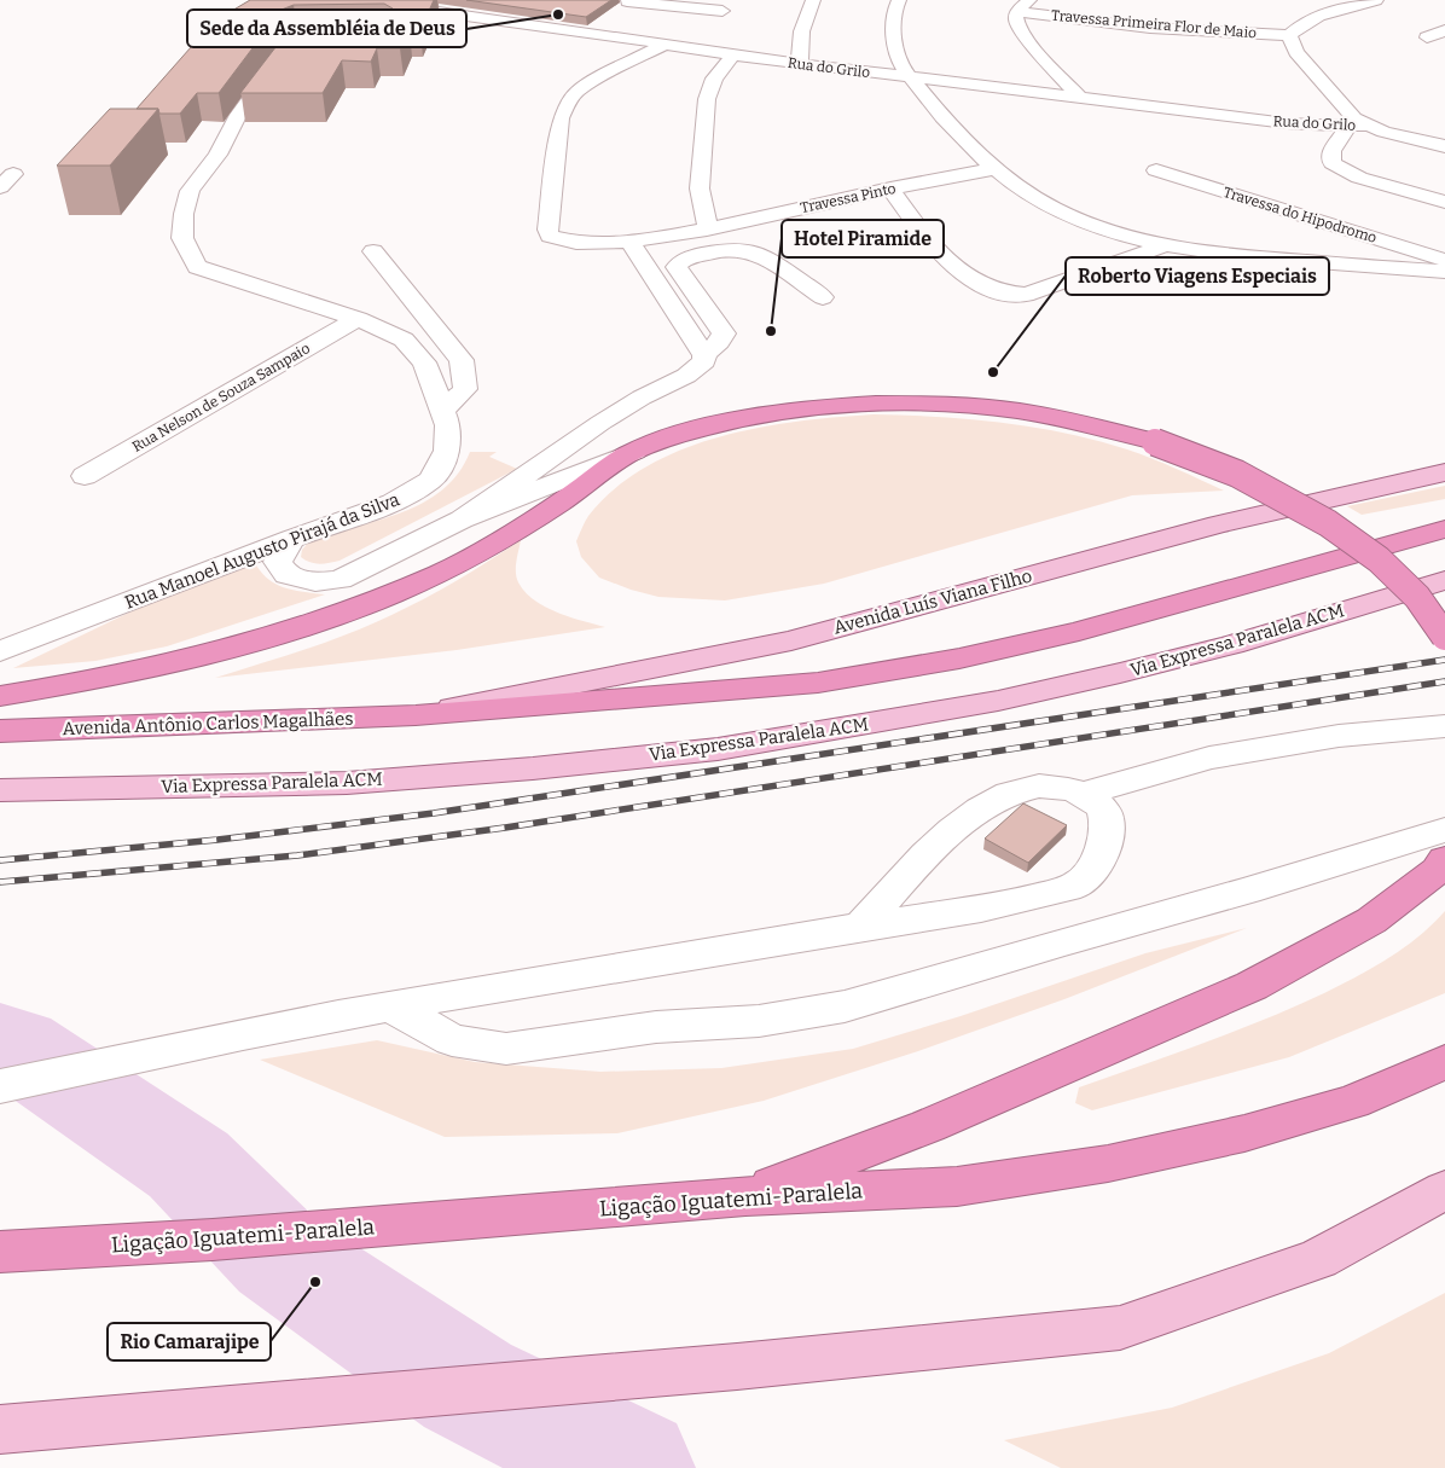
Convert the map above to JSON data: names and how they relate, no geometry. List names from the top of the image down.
{
  "streets": {
    "highway": ["Avenida Antônio Carlos Magalhães", "Ligação Iguatemi-Paralela"],
    "main road": ["Avenida Luís Viana Filho", "Via Expressa Paralela ACM"],
    "street": [
      "Travessa Primeira Flor de Maio",
      "Rua do Grilo",
      "Travessa Pinto",
      "Travessa do Hipodromo",
      "Rua Nelson de Souza Sampaio",
      "Rua Manoel Augusto Pirajá da Silva"
    ]
  },
  "crossings": [
    ["Rua do Grilo", "Travessa Pinto"],
    ["Rua Nelson de Souza Sampaio", "Rua Manoel Augusto Pirajá da Silva"],
    ["Avenida Luís Viana Filho", "Avenida Antônio Carlos Magalhães"]
  ],
  "places": [
    "Sede da Assembléia de Deus",
    "Hotel Piramide",
    "Roberto Viagens Especiais",
    "Rio Camarajipe"
  ]
}
